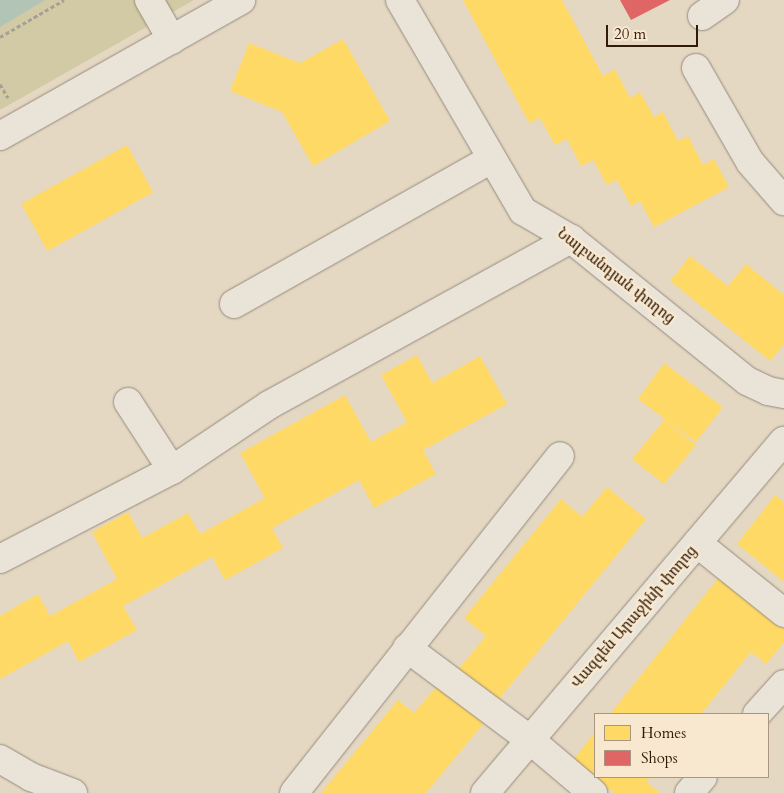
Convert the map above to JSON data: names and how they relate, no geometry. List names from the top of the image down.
{
  "streets": {
    "street": ["Նալբանդյան փողոց", "Վազգեն Արաջինի փողոց"]
  },
  "legend": ["Homes", "Shops"],
  "scale_bar": "20 m"
}
